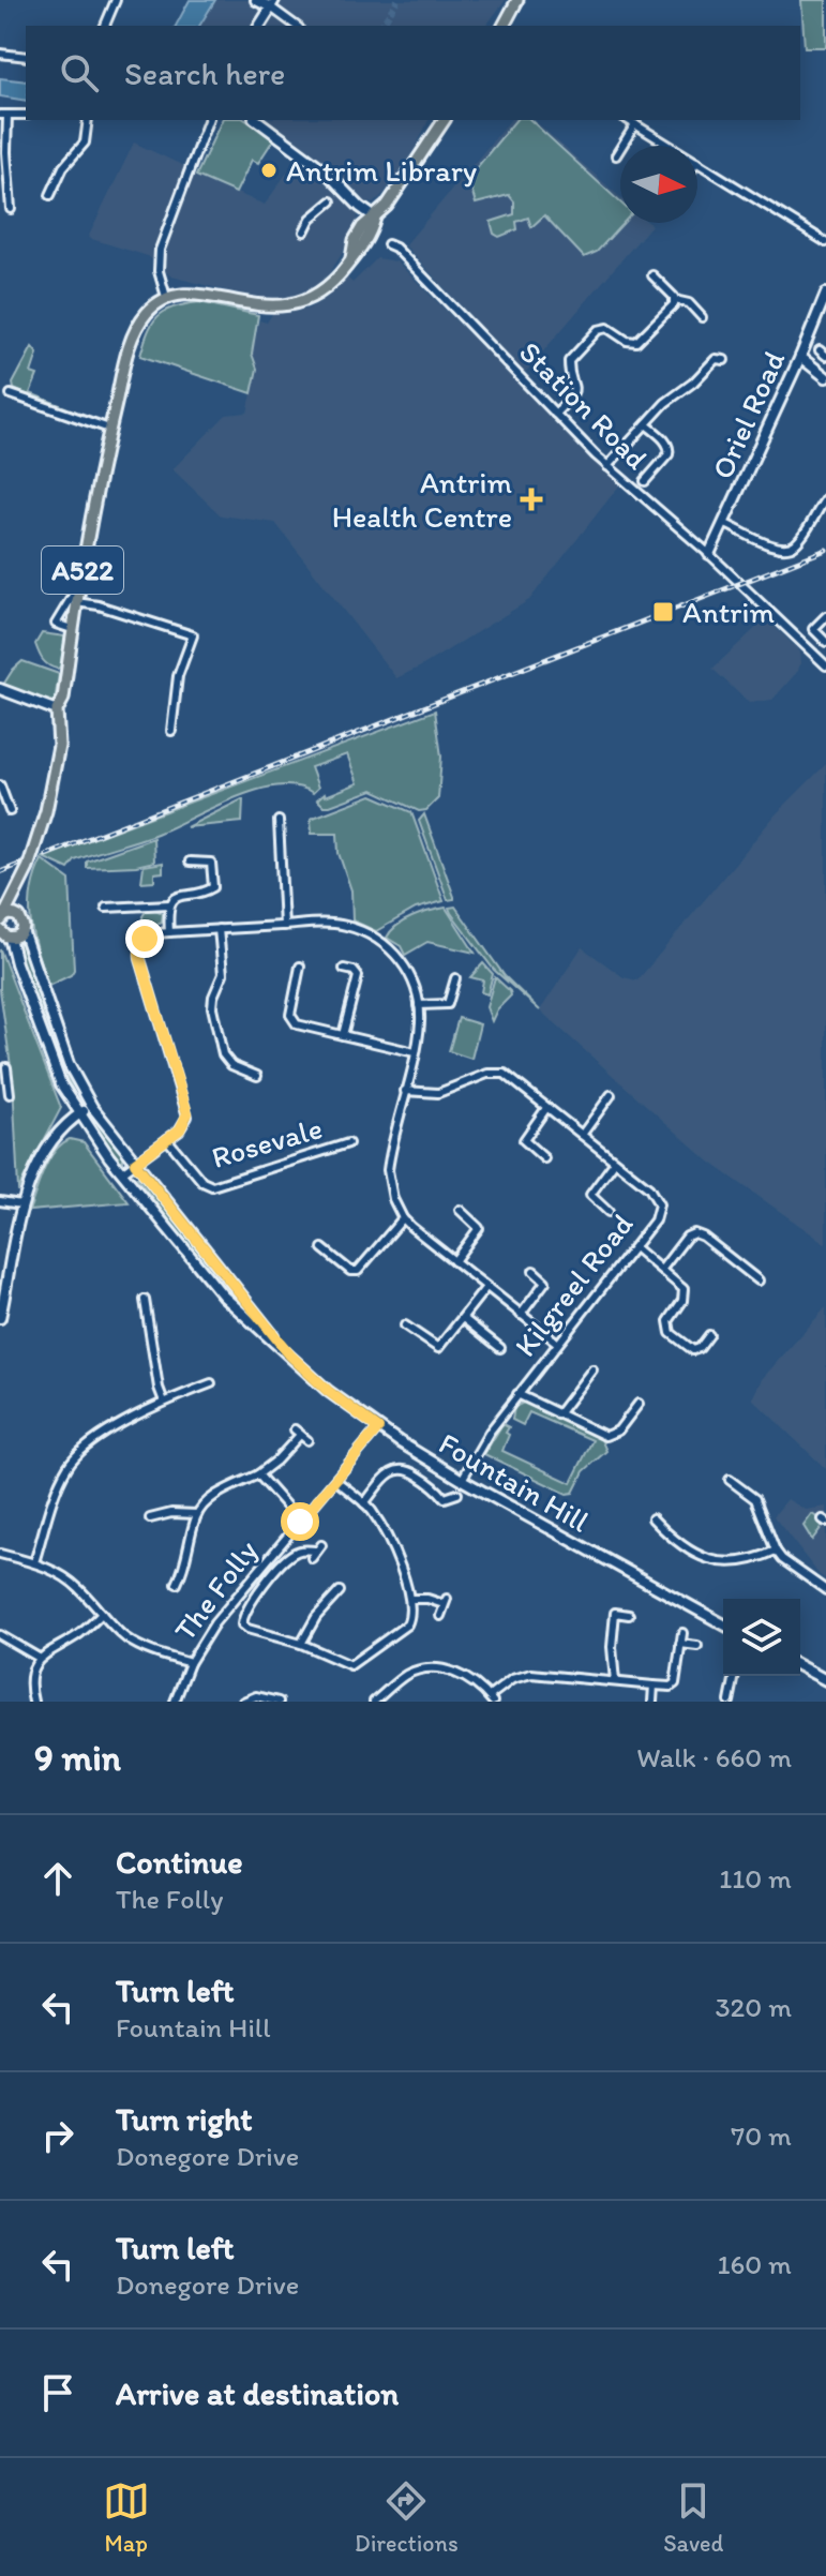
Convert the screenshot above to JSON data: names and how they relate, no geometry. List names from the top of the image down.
{
  "streets": {
    "main road": ["A522"],
    "street": [
      "Station Road",
      "Oriel Road",
      "Rosevale",
      "Kilgreel Road",
      "Fountain Hill",
      "The Folly"
    ]
  },
  "crossings": [
    ["Station Road", "Oriel Road"],
    ["A522", "Fountain Hill"],
    ["Kilgreel Road", "Fountain Hill"],
    ["Fountain Hill", "The Folly"]
  ],
  "places": {
    "other": ["Antrim Library"],
    "health": ["Antrim Health Centre"],
    "transit": ["Antrim"]
  },
  "north": "right",
  "page": {
    "search": "Search here",
    "heading": ["9 min", "Walk · 660 m"],
    "list": [
      ["Continue", "The Folly", "110 m"],
      ["Turn left", "Fountain Hill", "320 m"],
      ["Turn right", "Donegore Drive", "70 m"],
      ["Turn left", "Donegore Drive", "160 m"],
      "Arrive at destination"
    ],
    "nav": ["Map", "Directions", "Saved"]
  }
}
